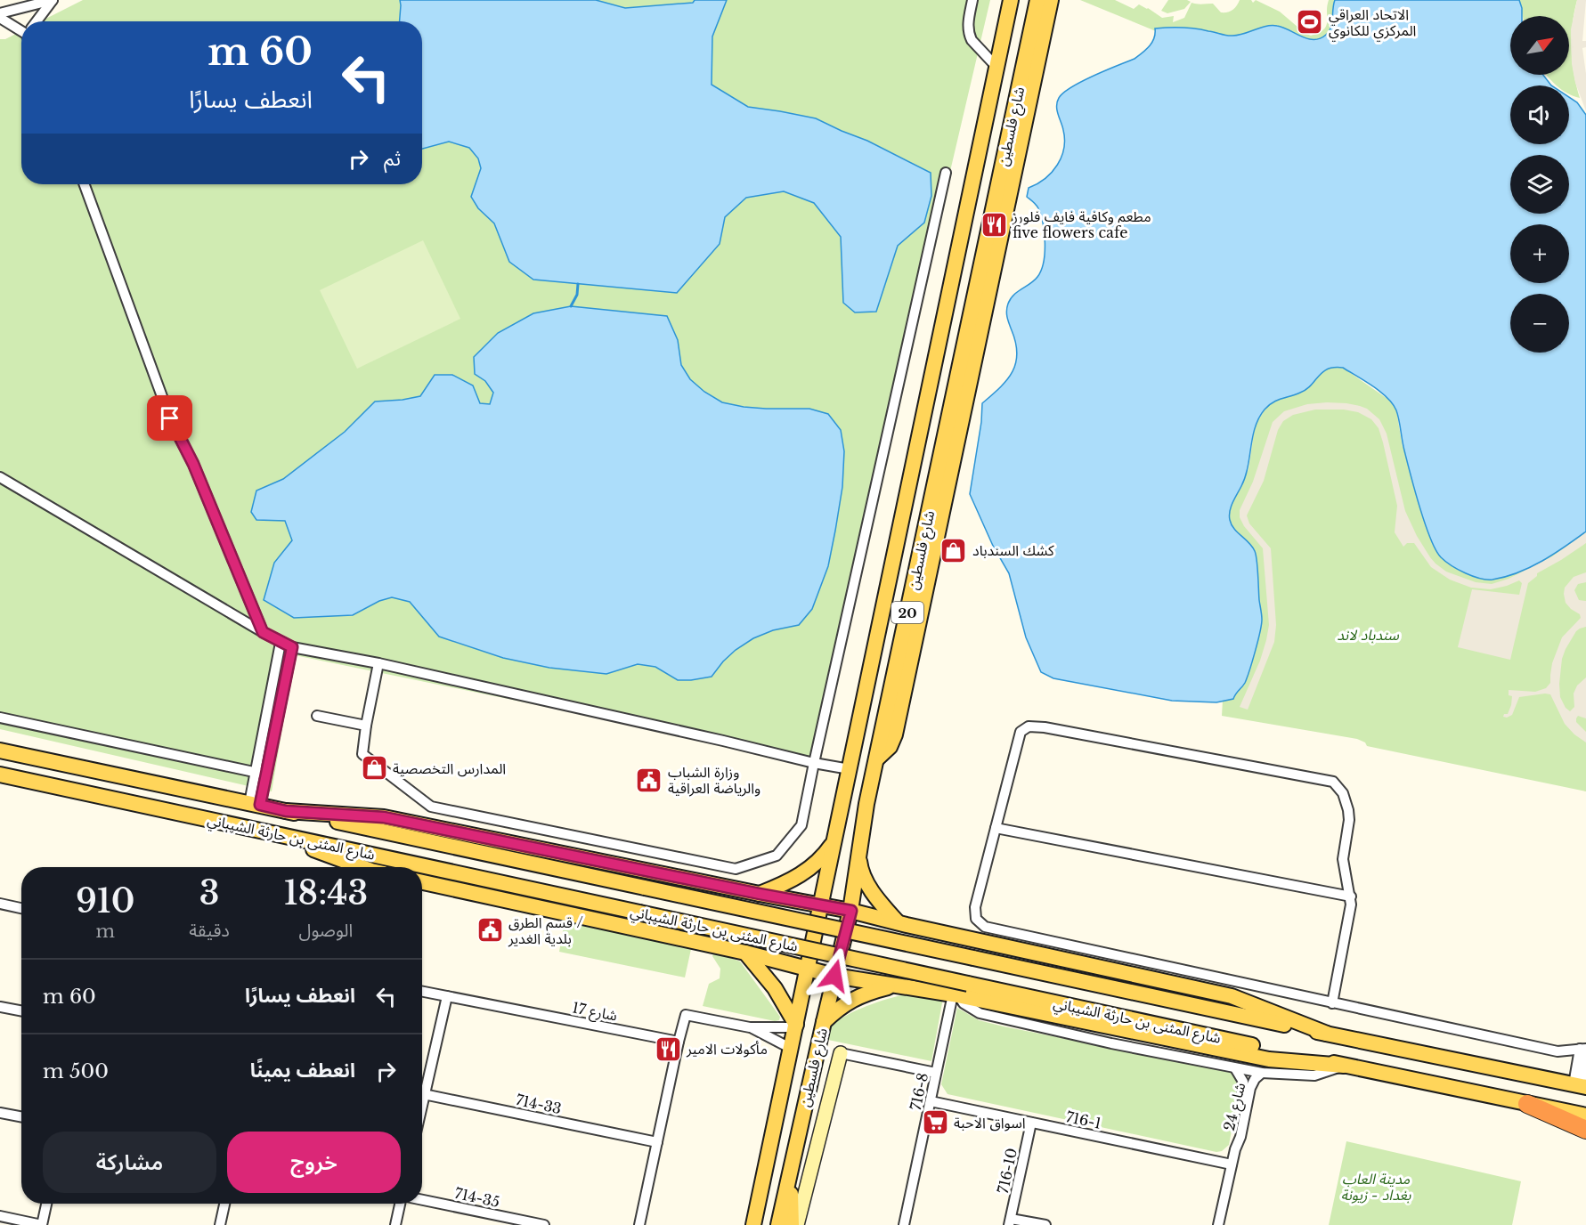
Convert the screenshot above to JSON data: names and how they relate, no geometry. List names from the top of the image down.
{
  "streets": {
    "main road": ["شارع فلسطين", "20", "شارع المثنى بن حارثة الشيباني"],
    "street": [
      "شارع 17",
      "716-8",
      "714-33",
      "شارع 24",
      "716-1",
      "716-10",
      "714-35"
    ]
  },
  "crossings": [
    ["716-8", "716-1"],
    ["شارع 24", "716-1"],
    ["716-1", "716-10"]
  ],
  "parks": ["سندباد لاند", "مدينة العاب بغداد - زيونة"],
  "places": {
    "sports": ["الاتحاد العراقي المركزي للكانوي"],
    "restaurant": ["مطعم وكافية فايف فلورز five flowers cafe", "مأكولات الامير"],
    "shop": ["كشك السندباد", "المدارس التخصصية"],
    "public building": ["وزارة الشباب والرياضة العراقية", "قسم الطرق / بلدية الغدير"],
    "supermarket": ["اسواق الاحبة"]
  },
  "north": "top right",
  "page": {
    "map_buttons": ["+", "−"],
    "turn": ["60 m", "انعطف يسارًا"],
    "then": "ثم",
    "eta": [
      "18:43",
      "الوصول",
      "3",
      "دقيقة",
      "910",
      "m"
    ],
    "list": [
      {
        "name": "انعطف يسارًا",
        "value": "60 m"
      },
      {
        "name": "انعطف يمينًا",
        "value": "500 m"
      }
    ],
    "buttons": ["خروج", "مشاركة"]
  }
}
